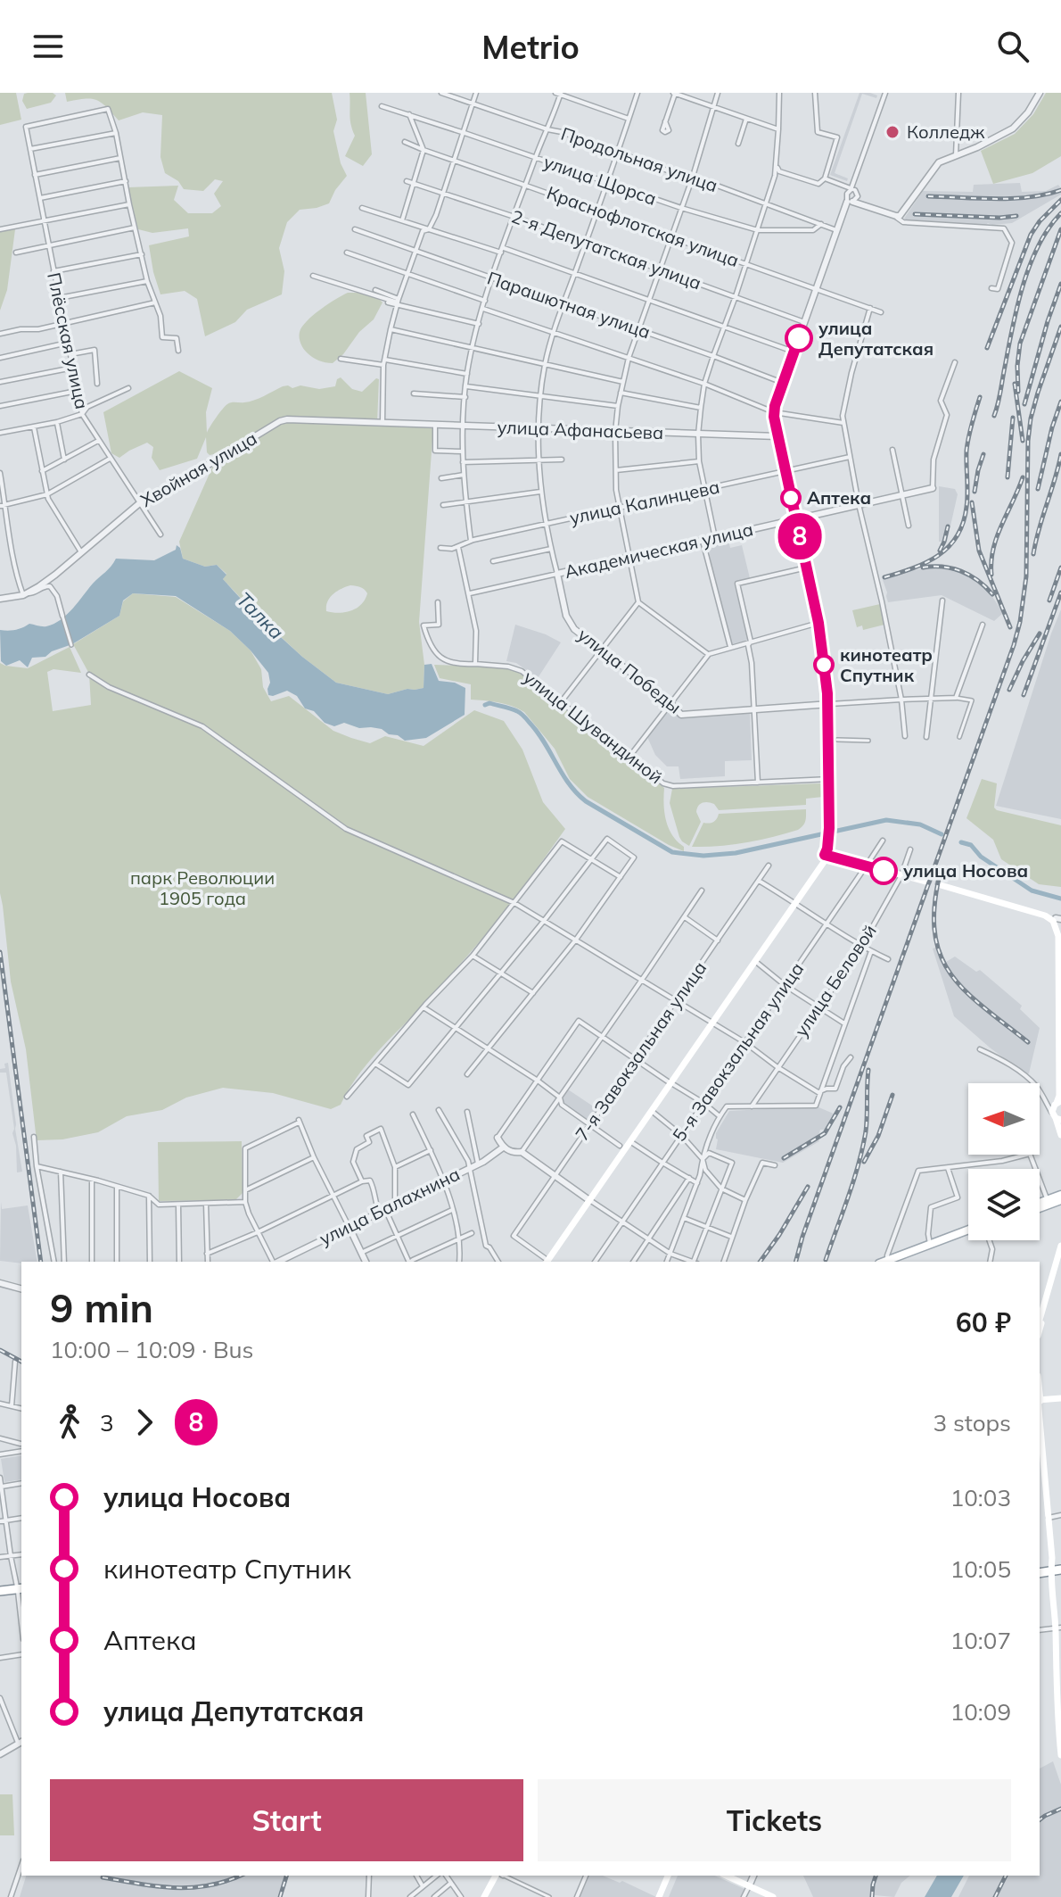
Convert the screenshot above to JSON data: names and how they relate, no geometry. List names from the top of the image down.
{
  "streets": {
    "street": [
      "Продольная улица",
      "улица Щорса",
      "Краснофлотская улица",
      "2-я Депутатская улица",
      "Парашютная улица",
      "Плёсская улица",
      "улица Афанасьева",
      "Хвойная улица",
      "улица Калинцева",
      "Академическая улица",
      "улица Победы",
      "улица Шувандиной",
      "улица Беловой",
      "7-я Завокзальная улица",
      "5-я Завокзальная улица",
      "улица Балахнина"
    ]
  },
  "crossings": [
    ["Продольная улица", "улица Щорса"],
    ["Плёсская улица", "Хвойная улица"],
    ["улица Афанасьева", "Хвойная улица"],
    ["Академическая улица", "улица Победы"]
  ],
  "water": ["Талка"],
  "parks": ["парк Революции 1905 года"],
  "places": [
    "Колледж",
    "улица Депутатская",
    "Аптека",
    "кинотеатр Спутник",
    "улица Носова"
  ],
  "lines": ["bus line 8"],
  "north": "left",
  "page": {
    "header": "Metrio",
    "on_map": "8",
    "heading": ["9 min", "10:00 – 10:09 · Bus", "60 ₽"],
    "legs": ["3", "8", "3 stops"],
    "list": [
      {
        "name": "улица Носова",
        "value": "10:03"
      },
      {
        "name": "кинотеатр Спутник",
        "value": "10:05"
      },
      {
        "name": "Аптека",
        "value": "10:07"
      },
      {
        "name": "улица Депутатская",
        "value": "10:09"
      }
    ],
    "buttons": ["Start", "Tickets"]
  }
}
